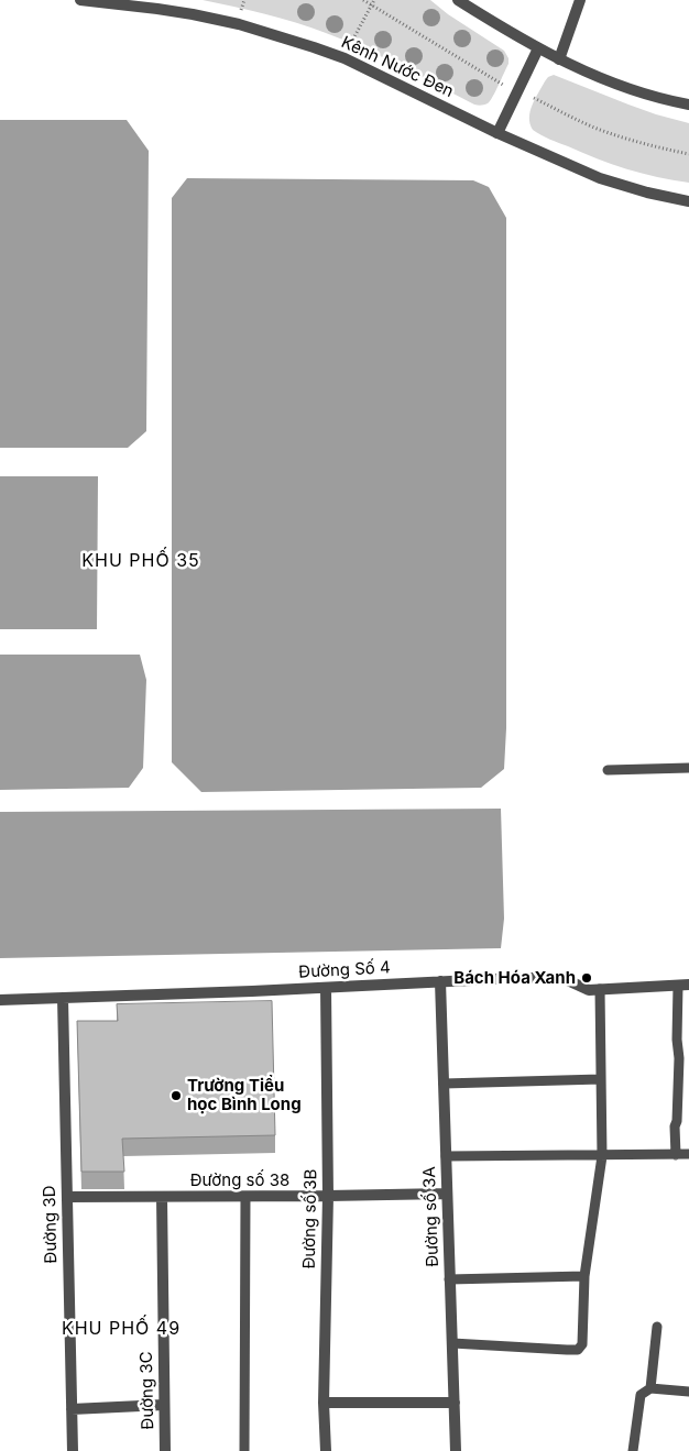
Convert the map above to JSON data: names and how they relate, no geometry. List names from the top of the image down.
{
  "streets": {
    "street": [
      "Kênh Nước Đen",
      "Đường Số 4",
      "Đường số 38",
      "Đường số 3A",
      "Đường số 3B",
      "Đường 3D",
      "Đường 3C"
    ]
  },
  "crossings": [
    ["Đường Số 4", "Đường số 3A"],
    ["Đường Số 4", "Đường số 3B"],
    ["Đường Số 4", "Đường 3D"],
    ["Đường số 38", "Đường số 3A"],
    ["Đường số 38", "Đường số 3B"],
    ["Đường số 38", "Đường 3D"],
    ["Đường số 38", "Đường 3C"]
  ],
  "districts": ["KHU PHỐ 35", "KHU PHỐ 49"],
  "places": ["Bách Hóa Xanh", "Trường Tiểu học Bình Long"]
}
